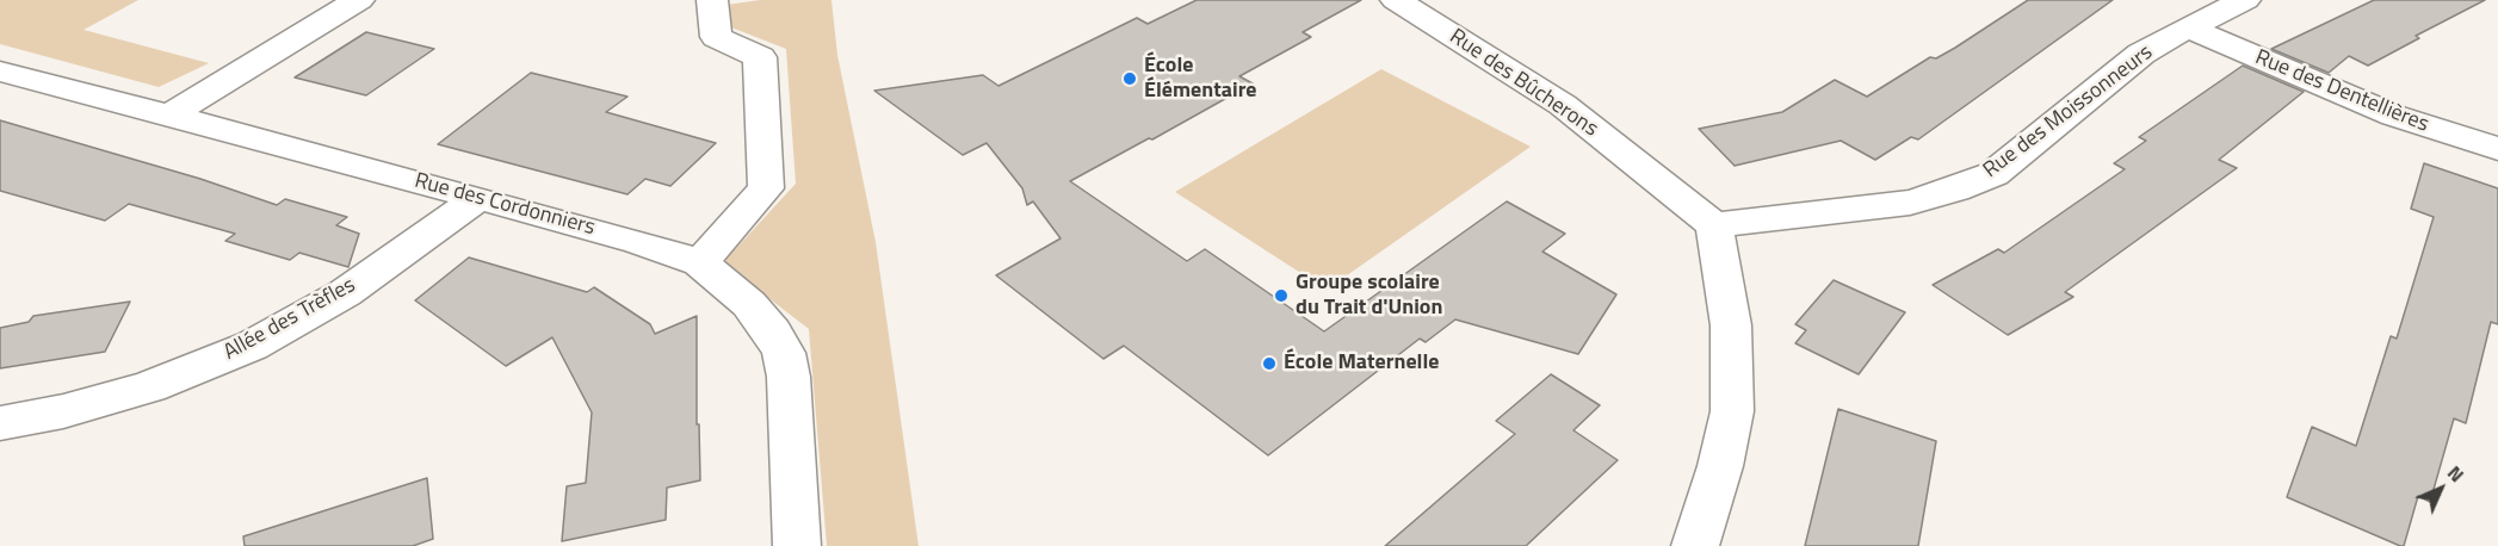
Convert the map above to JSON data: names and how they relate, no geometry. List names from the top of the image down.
{
  "streets": {
    "street": [
      "Rue des Bûcherons",
      "Rue des Dentellières",
      "Rue des Moissonneurs",
      "Rue des Cordonniers",
      "Allée des Trèfles"
    ]
  },
  "crossings": [
    ["Rue des Bûcherons", "Rue des Moissonneurs"],
    ["Rue des Dentellières", "Rue des Moissonneurs"],
    ["Rue des Cordonniers", "Allée des Trèfles"]
  ],
  "places": ["École Élémentaire", "Groupe scolaire du Trait d'Union", "École Maternelle"],
  "north": "top right"
}
